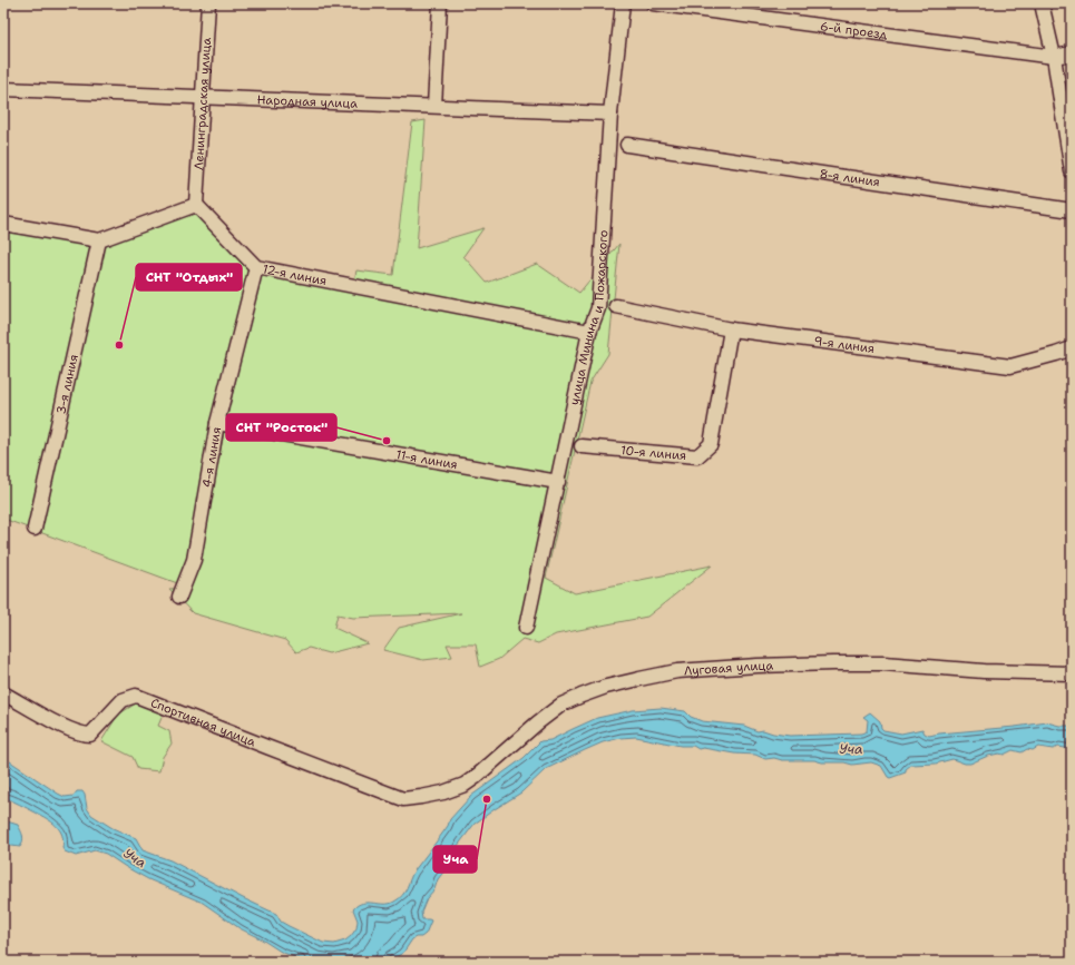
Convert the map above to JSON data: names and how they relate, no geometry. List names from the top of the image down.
{
  "streets": {
    "street": [
      "6-й проезд",
      "Народная улица",
      "Ленинградская улица",
      "8-я линия",
      "12-я линия",
      "улица Минина и Пожарского",
      "9-я линия",
      "3-я линия",
      "10-я линия",
      "4-я линия",
      "11-я линия",
      "Луговая улица",
      "Спортивная улица"
    ]
  },
  "crossings": [
    ["Народная улица", "Ленинградская улица"],
    ["Народная улица", "улица Минина и Пожарского"],
    ["Ленинградская улица", "12-я линия"],
    ["12-я линия", "улица Минина и Пожарского"],
    ["12-я линия", "4-я линия"],
    ["улица Минина и Пожарского", "11-я линия"],
    ["9-я линия", "10-я линия"],
    ["4-я линия", "11-я линия"],
    ["Луговая улица", "Спортивная улица"]
  ],
  "water": ["Уча"],
  "places": ["СНТ \"Отдых\"", "СНТ \"Росток\"", "Уча"]
}
